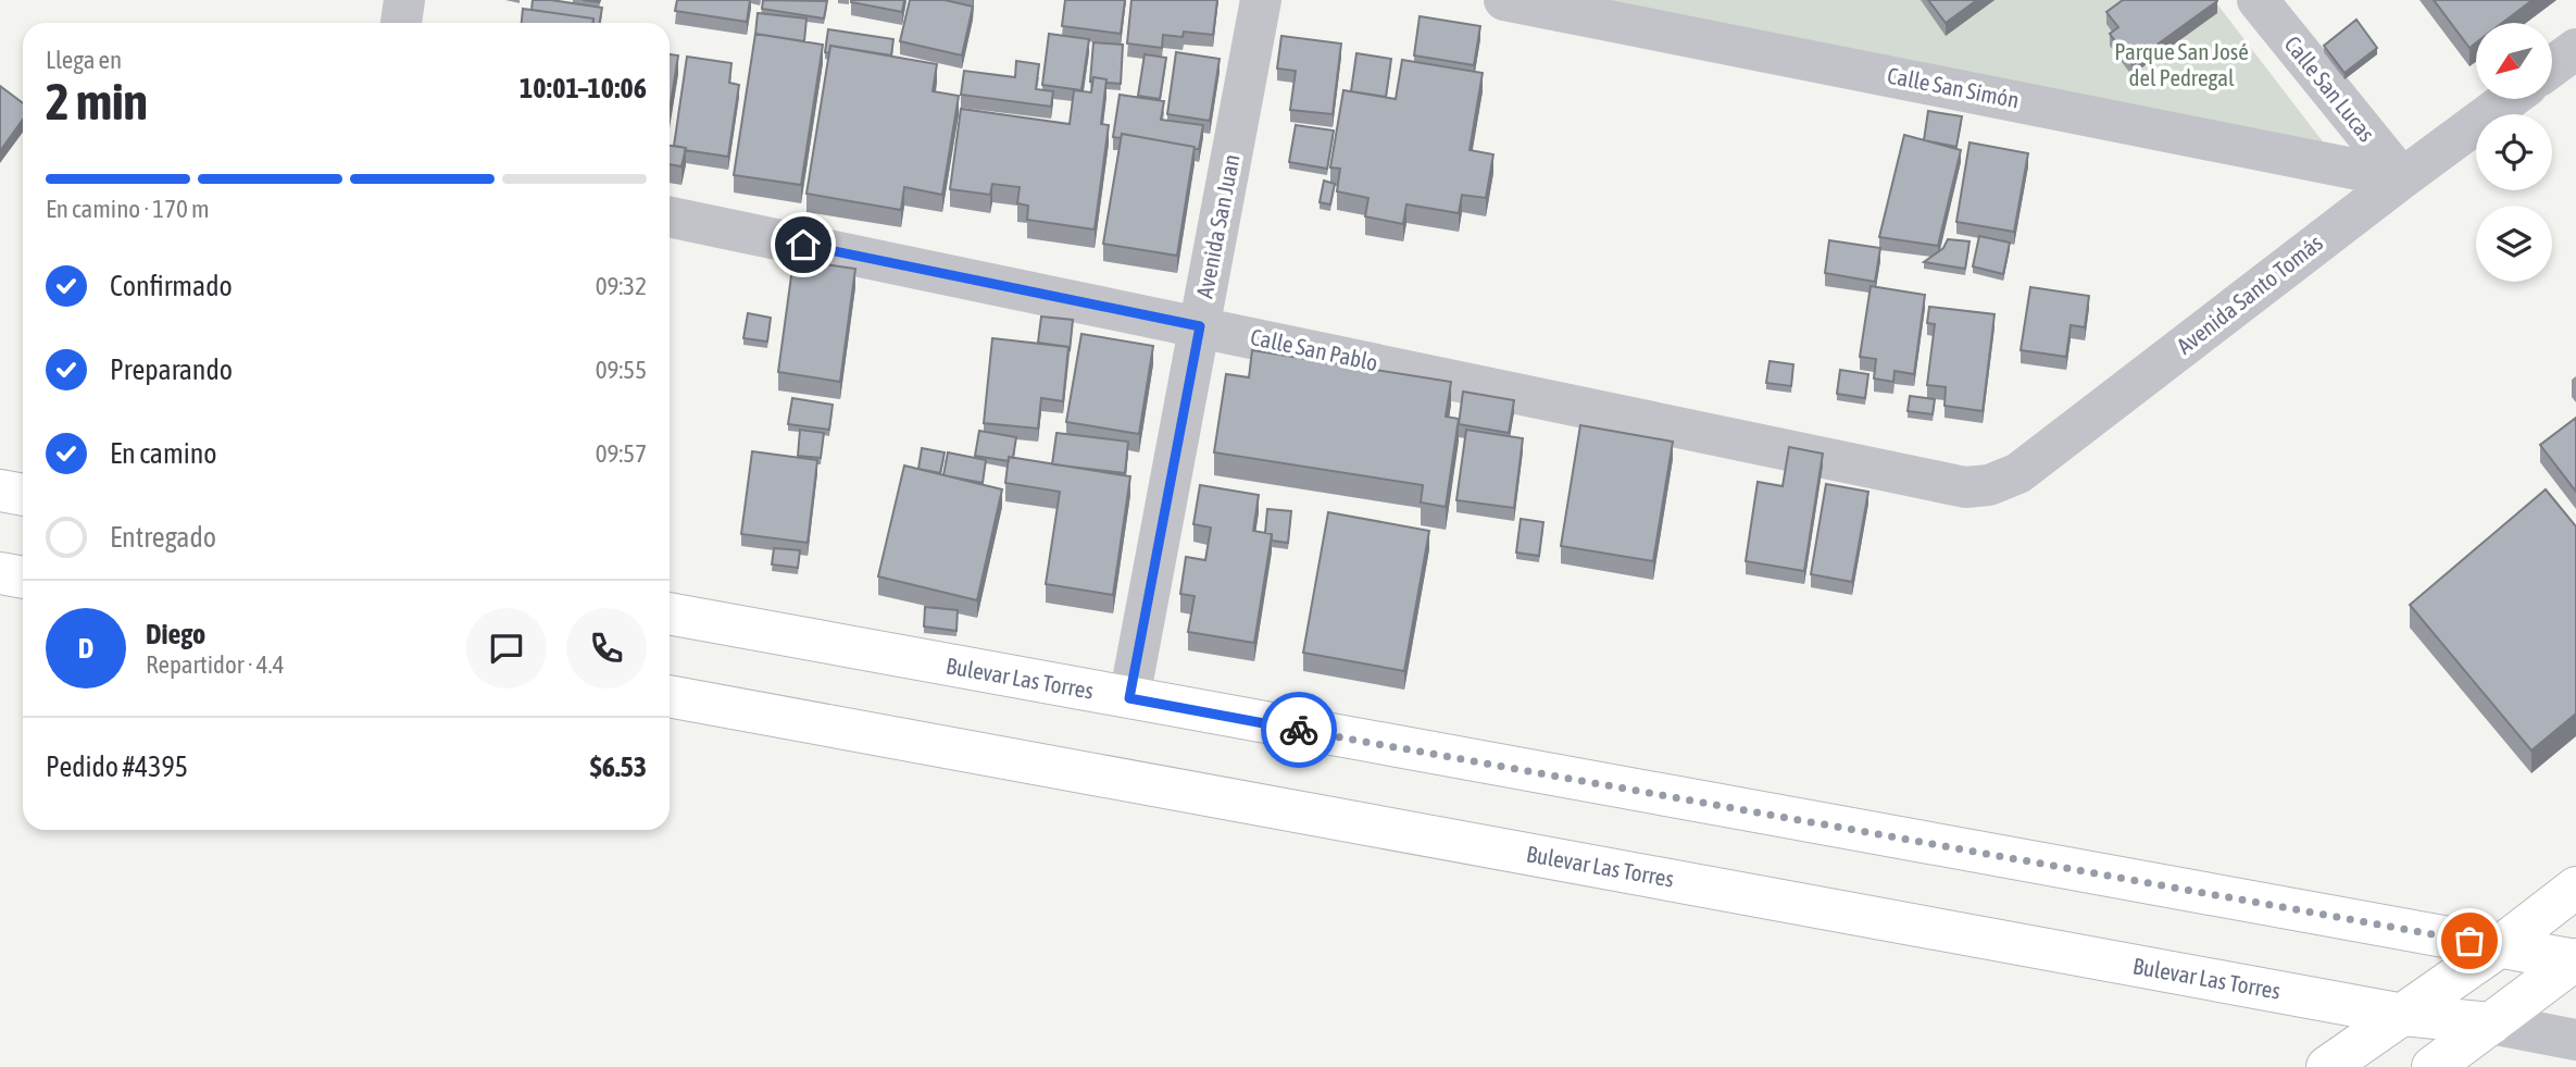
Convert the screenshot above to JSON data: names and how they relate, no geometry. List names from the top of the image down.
{
  "streets": {
    "street": [
      "Calle San Simón",
      "Calle San Lucas",
      "Avenida San Juan",
      "Avenida Santo Tomás",
      "Calle San Pablo",
      "Bulevar Las Torres"
    ]
  },
  "crossings": [
    ["Calle San Simón", "Calle San Lucas"],
    ["Calle San Simón", "Avenida Santo Tomás"],
    ["Calle San Lucas", "Avenida Santo Tomás"],
    ["Avenida San Juan", "Calle San Pablo"],
    ["Avenida San Juan", "Bulevar Las Torres"],
    ["Avenida Santo Tomás", "Calle San Pablo"]
  ],
  "parks": ["Parque San José del Pedregal"],
  "north": "bottom left",
  "page": {
    "heading": ["2 min", "Llega en", "10:01–10:06"],
    "panel": [
      "Diego",
      "Repartidor · 4.4",
      "Pedido #4395",
      "$6.53"
    ],
    "bar": "En camino · 170 m",
    "list": [
      ["Confirmado", "09:32"],
      ["Preparando", "09:55"],
      ["En camino", "09:57"],
      "Entregado"
    ],
    "round": "D"
  }
}
